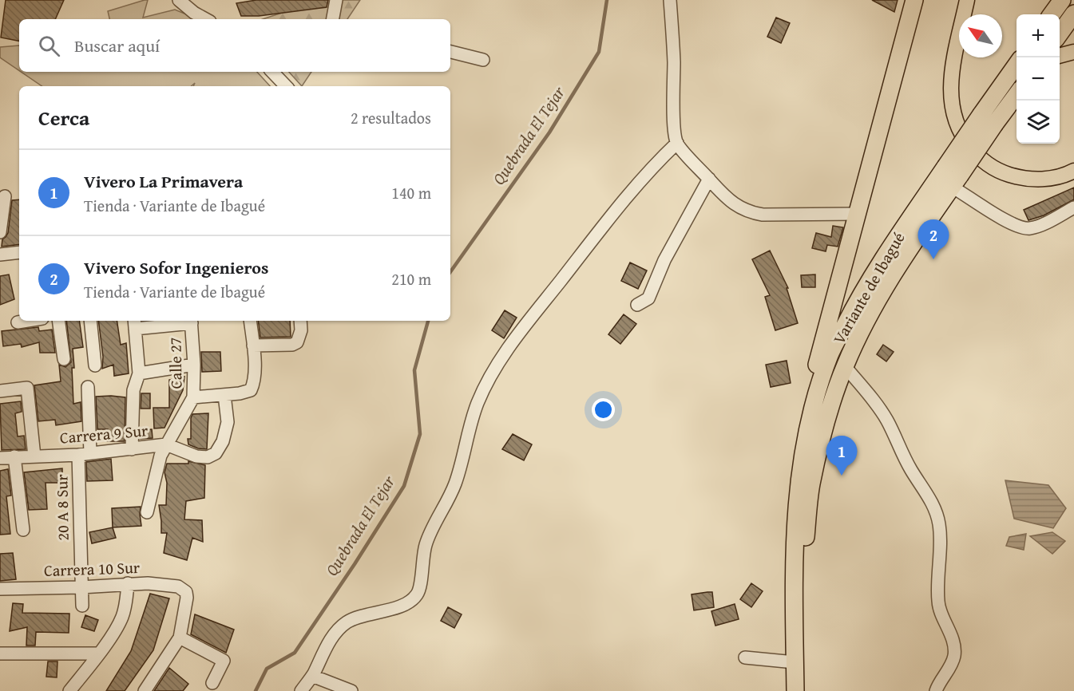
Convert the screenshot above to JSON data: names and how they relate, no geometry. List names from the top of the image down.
{
  "streets": {
    "highway": ["Variante de Ibagué"],
    "street": [
      "Calle 27",
      "Carrera 9 Sur",
      "20 A 8 Sur",
      "Carrera 10 Sur"
    ]
  },
  "crossings": [
    ["Calle 27", "Carrera 9 Sur"],
    ["Carrera 9 Sur", "20 A 8 Sur"],
    ["20 A 8 Sur", "Carrera 10 Sur"]
  ],
  "water": ["Quebrada El Tejar"],
  "north": "top left",
  "page": {
    "map_buttons": ["+", "−"],
    "search": "Buscar aquí",
    "heading": ["Cerca", "2 resultados"],
    "list": [
      {
        "mark": "1",
        "name": "Vivero La Primavera",
        "note": "Tienda · Variante de Ibagué",
        "value": "140 m"
      },
      {
        "mark": "2",
        "name": "Vivero Sofor Ingenieros",
        "note": "Tienda · Variante de Ibagué",
        "value": "210 m"
      }
    ],
    "pins": ["2", "1"]
  }
}
